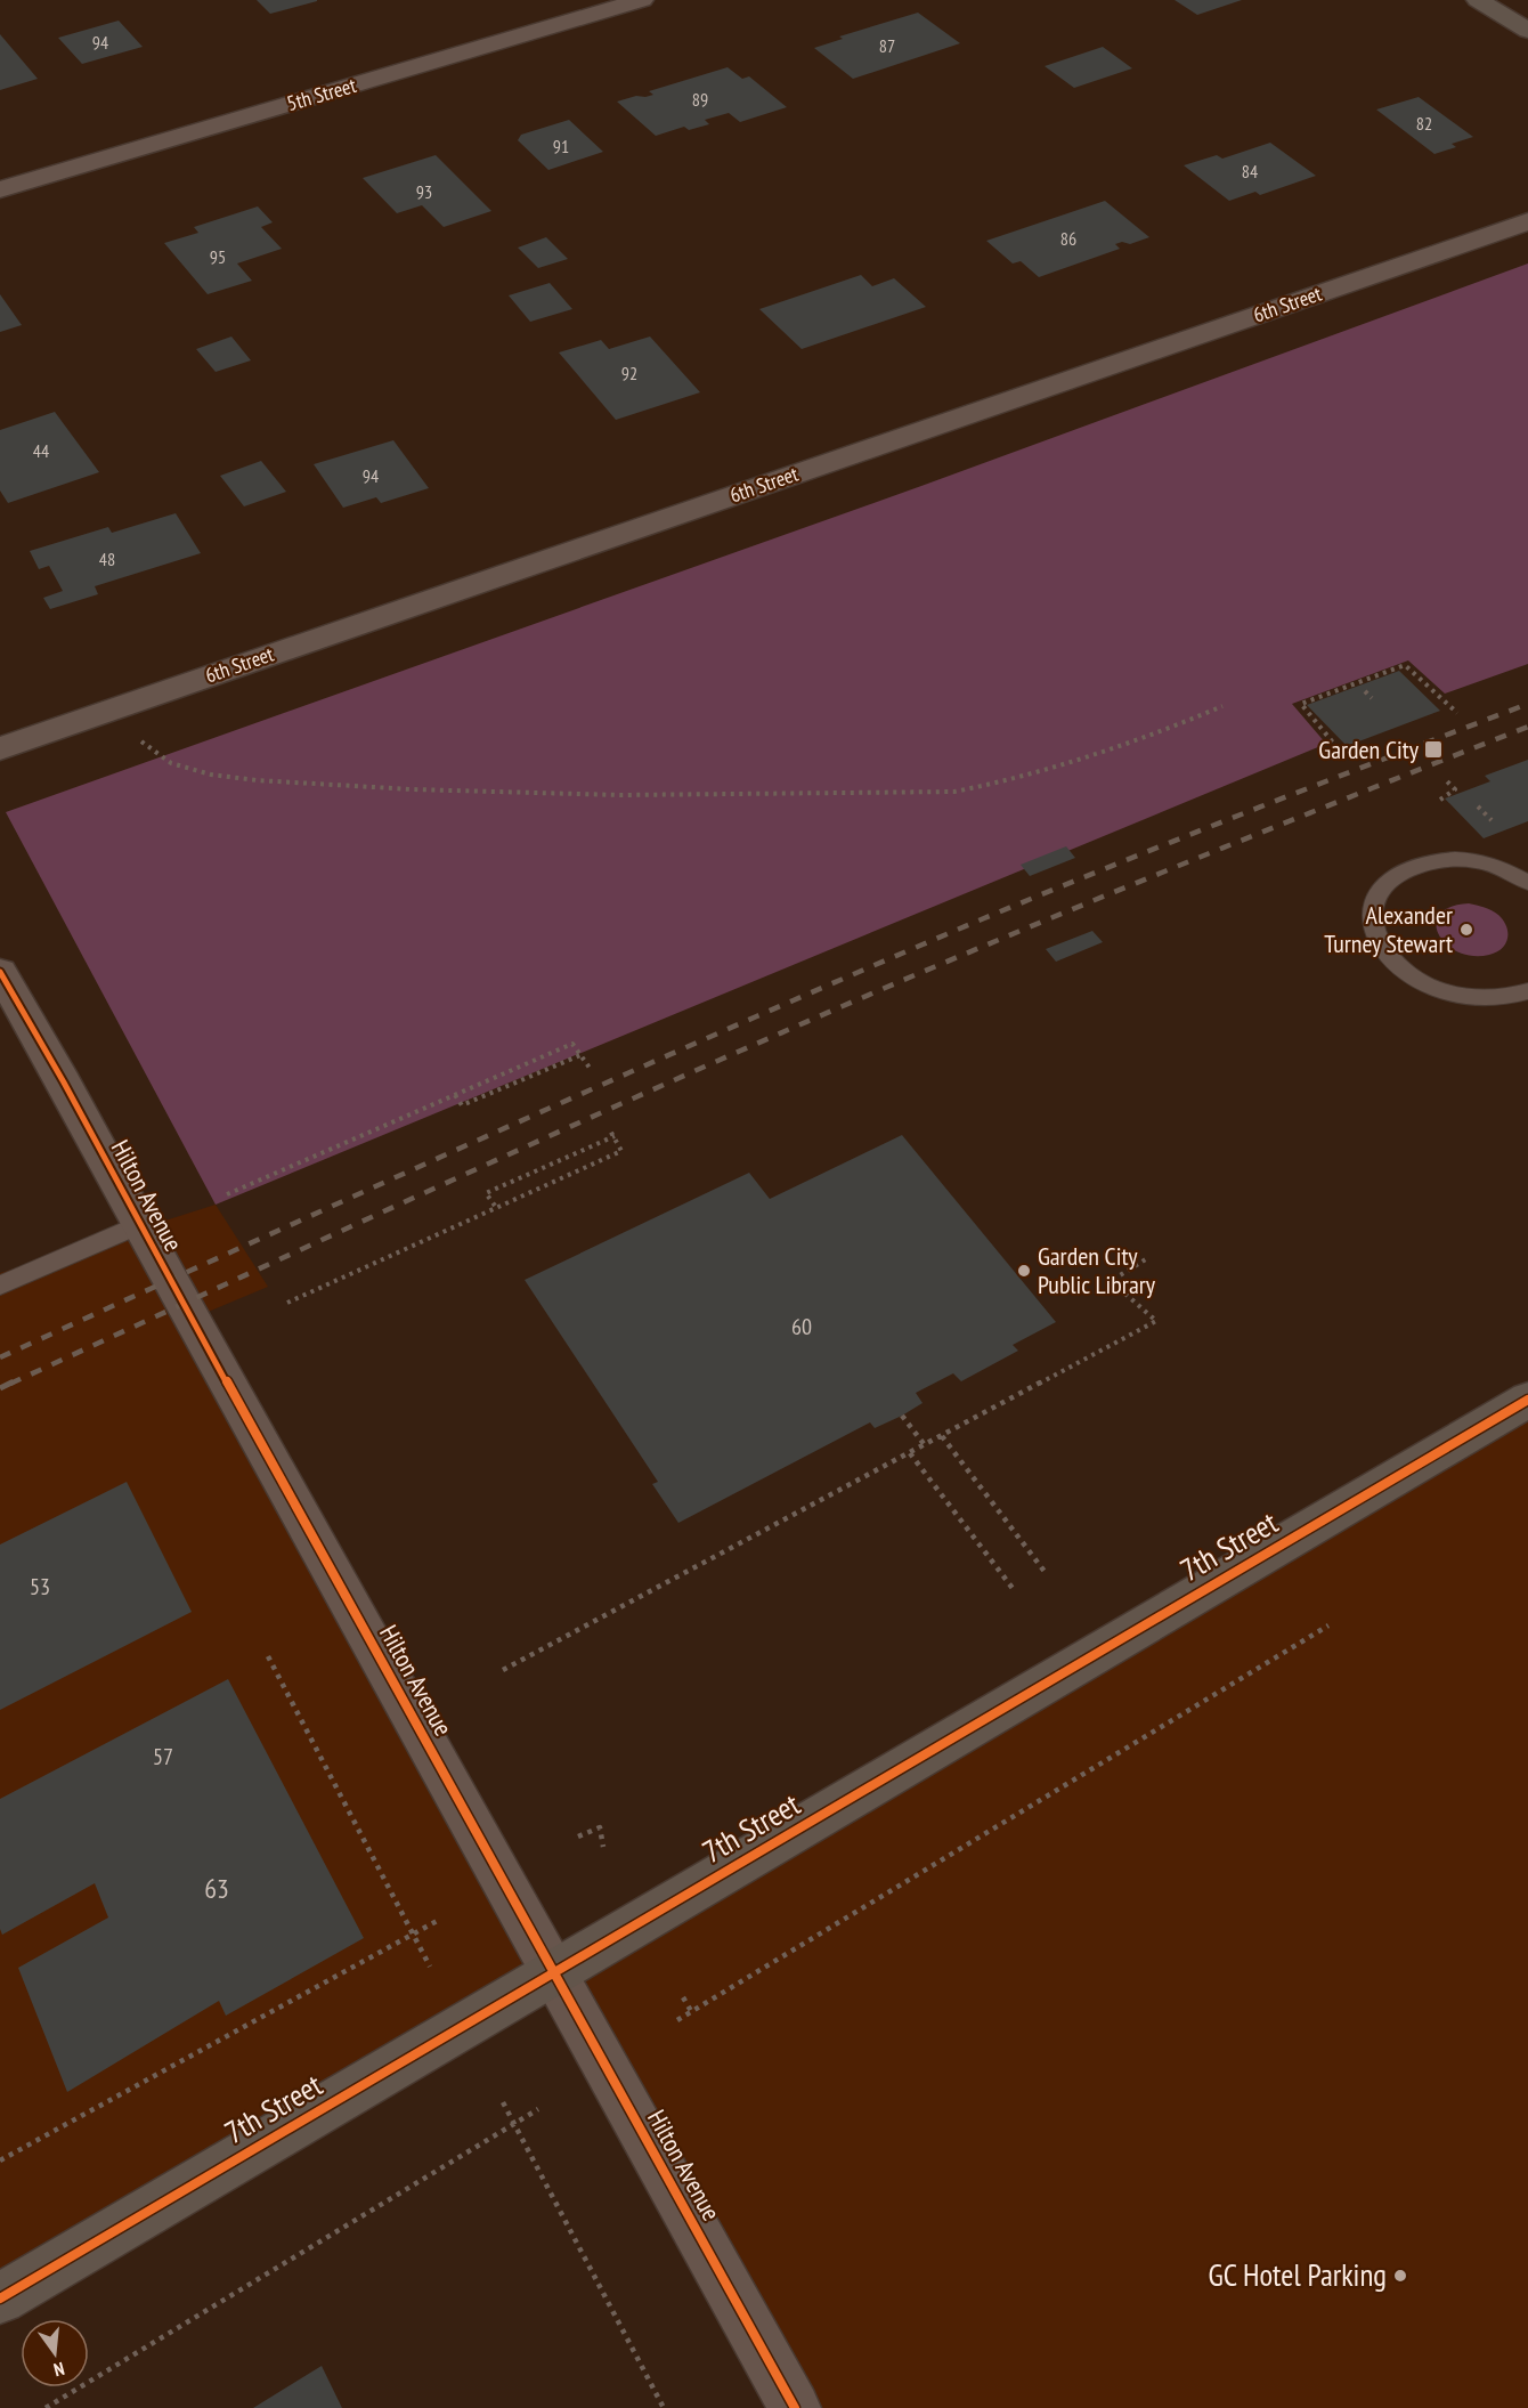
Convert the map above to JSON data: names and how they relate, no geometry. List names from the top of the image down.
{
  "streets": {
    "street": [
      "5th Street",
      "6th Street",
      "Hilton Avenue",
      "7th Street"
    ]
  },
  "crossings": [
    ["Hilton Avenue", "7th Street"]
  ],
  "places": {
    "transit": ["Garden City"],
    "other": ["Alexander Turney Stewart", "Garden City Public Library", "GC Hotel Parking"]
  },
  "house_numbers": [
    "94",
    "87",
    "89",
    "82",
    "91",
    "84",
    "93",
    "86",
    "95",
    "92",
    "44",
    "94",
    "48",
    "60",
    "53",
    "57",
    "63"
  ],
  "north": "bottom"
}
